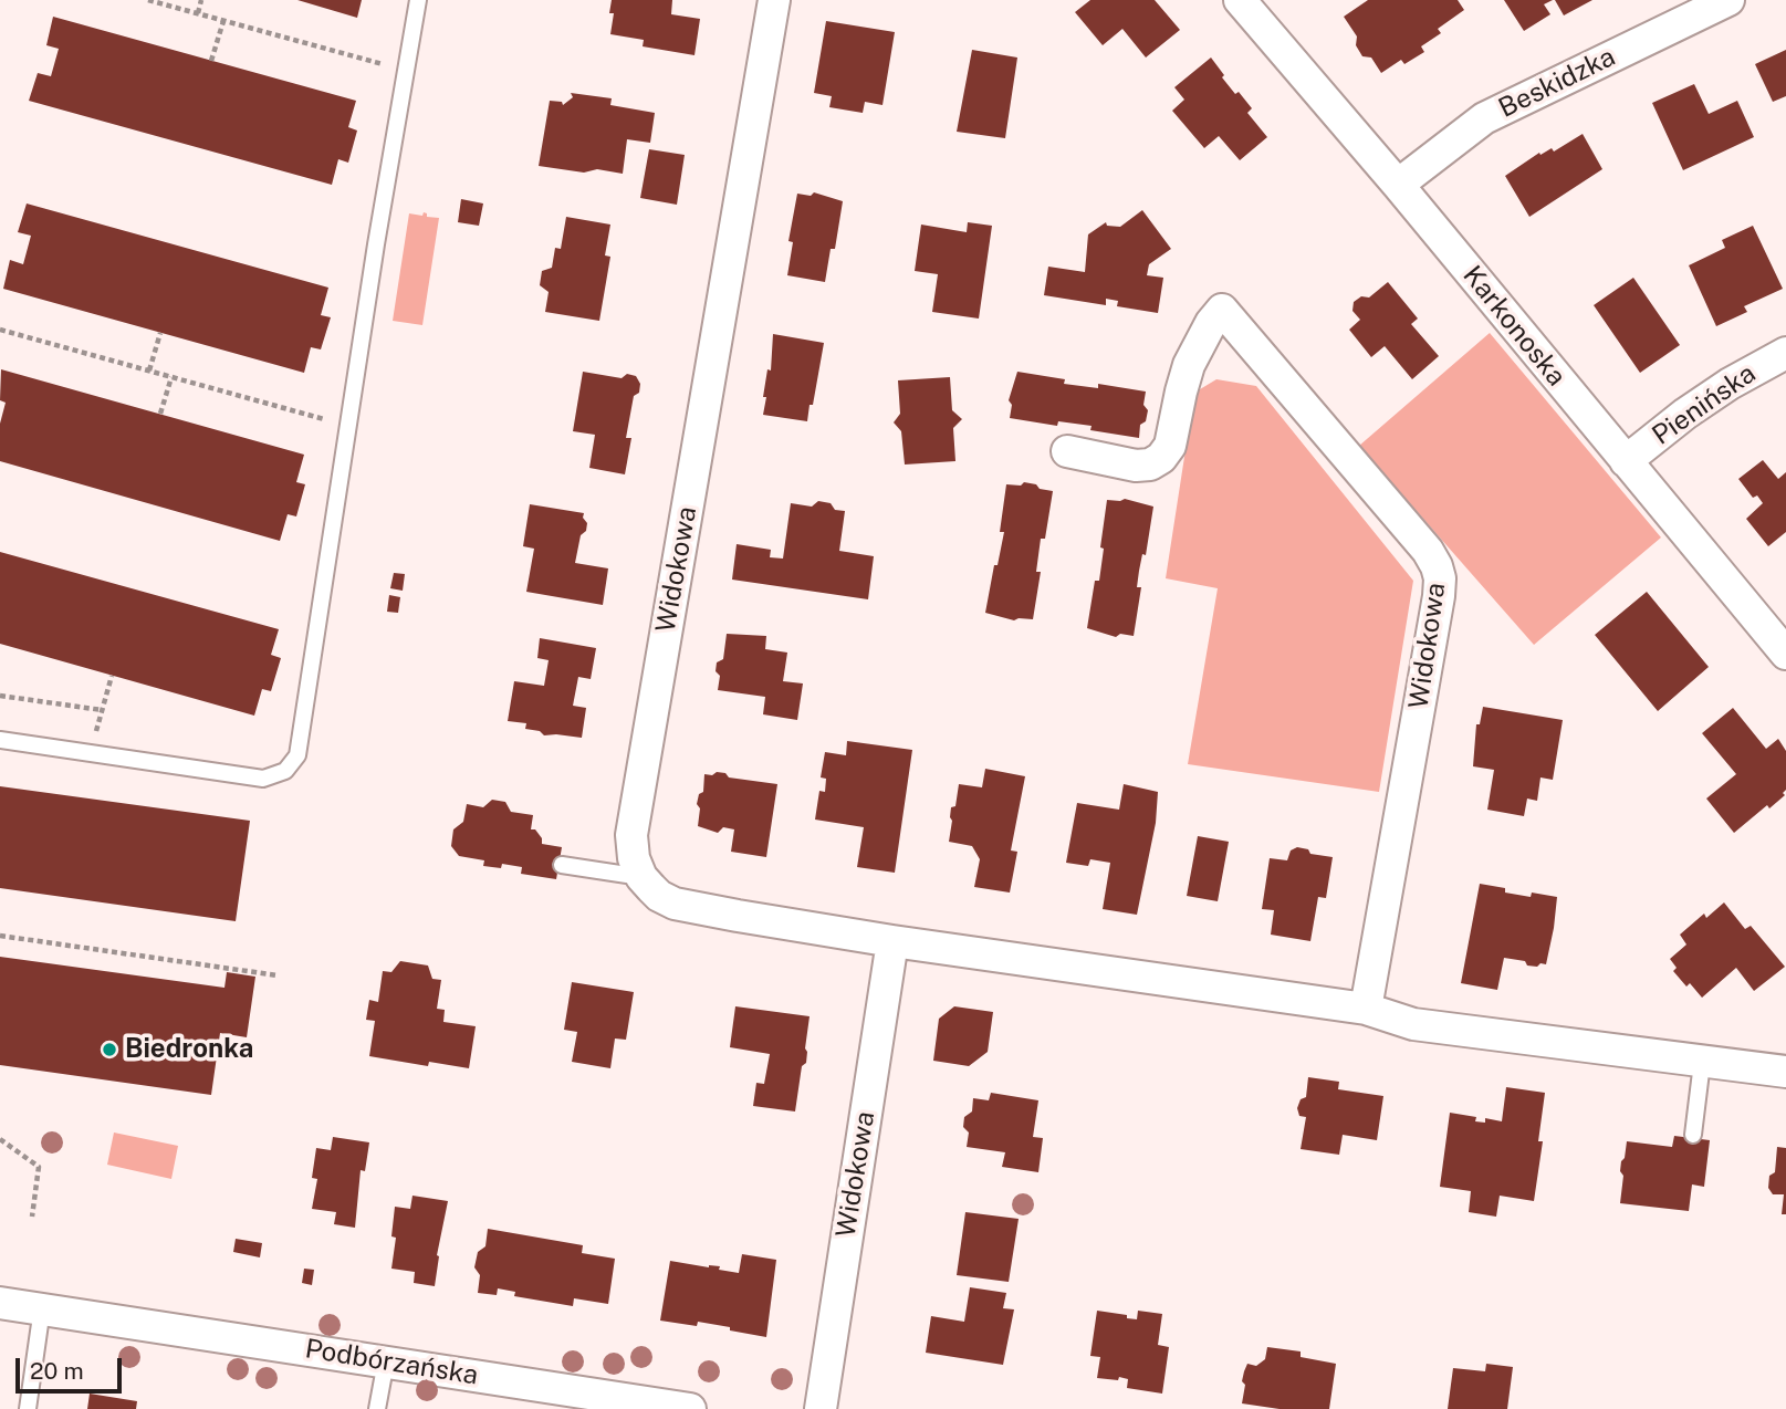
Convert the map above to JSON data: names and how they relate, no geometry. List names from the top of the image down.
{
  "streets": {
    "street": [
      "Beskidzka",
      "Karkonoska",
      "Pienińska",
      "Widokowa",
      "Podbórzańska"
    ]
  },
  "crossings": [
    ["Beskidzka", "Karkonoska"],
    ["Karkonoska", "Pienińska"]
  ],
  "places": ["Biedronka"],
  "scale_bar": "20 m"
}
